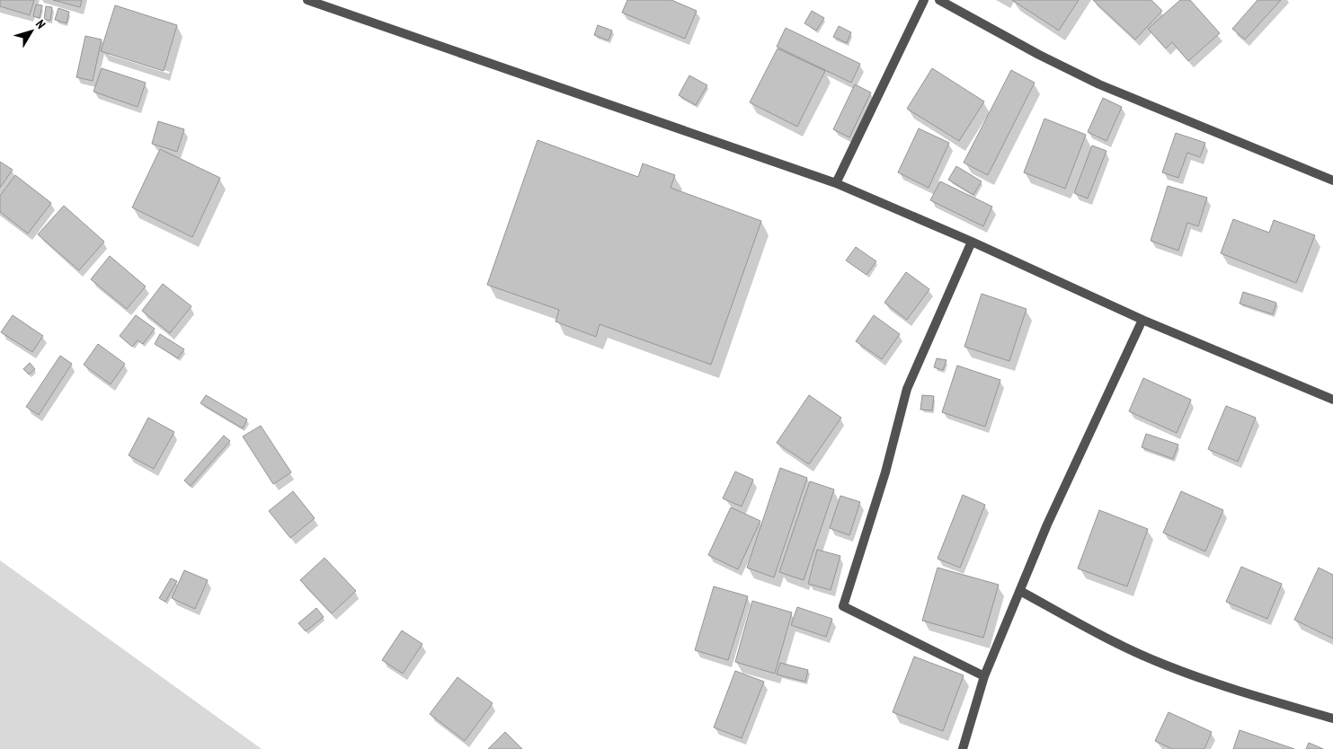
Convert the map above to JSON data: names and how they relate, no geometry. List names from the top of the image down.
{
  "north": "top right"
}
